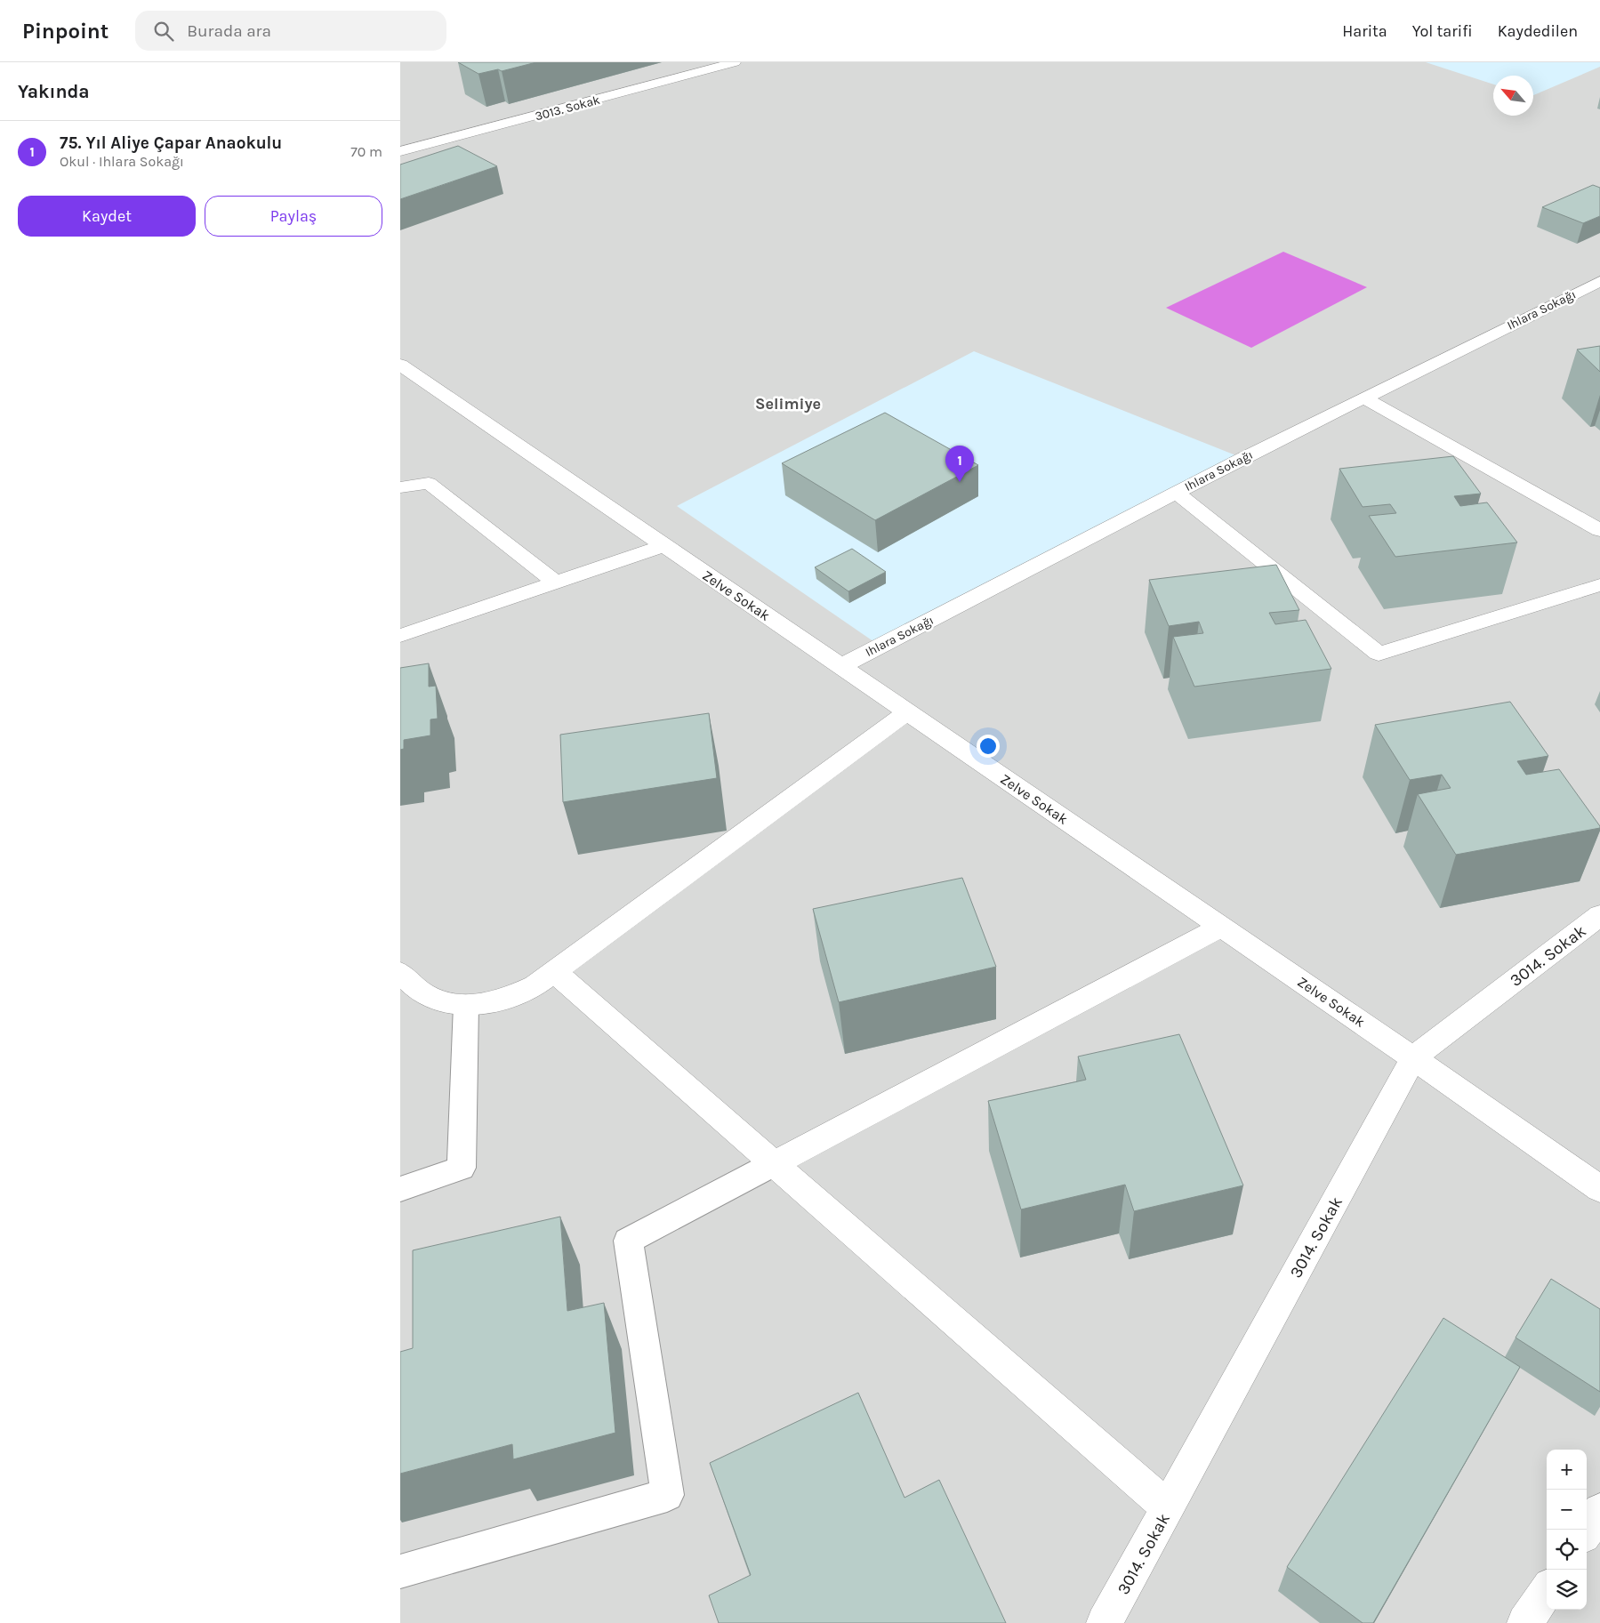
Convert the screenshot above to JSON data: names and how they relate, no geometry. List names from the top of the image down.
{
  "streets": {
    "street": [
      "3013. Sokak",
      "Ihlara Sokağı",
      "Zelve Sokak",
      "3014. Sokak"
    ]
  },
  "crossings": [
    ["Ihlara Sokağı", "Zelve Sokak"],
    ["Zelve Sokak", "3014. Sokak"]
  ],
  "districts": ["Selimiye"],
  "north": "top left",
  "page": {
    "header": "Pinpoint",
    "search": "Burada ara",
    "nav": ["Harita", "Yol tarifi", "Kaydedilen"],
    "heading": "Yakında",
    "list": [
      {
        "mark": "1",
        "name": "75. Yıl Aliye Çapar Anaokulu",
        "note": "Okul · Ihlara Sokağı",
        "value": "70 m"
      }
    ],
    "buttons": ["Kaydet", "Paylaş"],
    "pins": "1",
    "map_buttons": ["+", "−"]
  }
}
